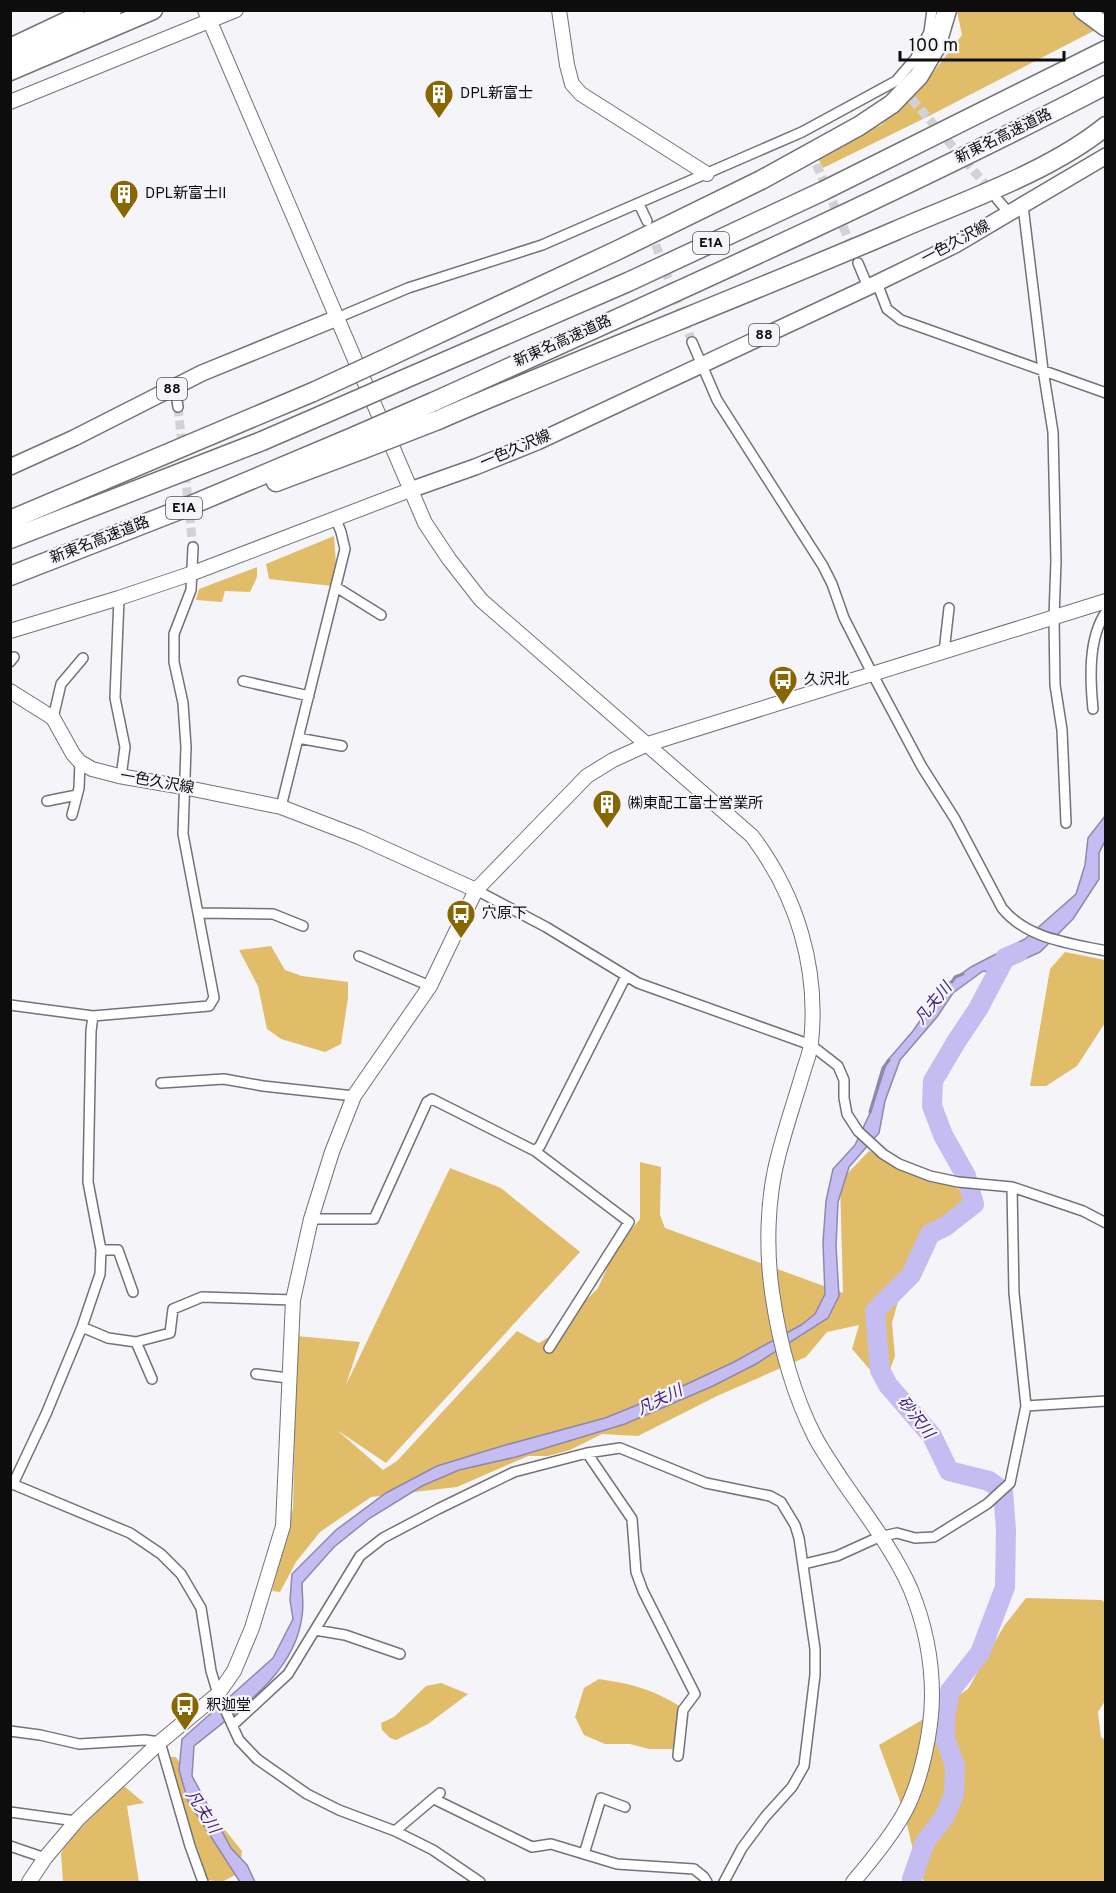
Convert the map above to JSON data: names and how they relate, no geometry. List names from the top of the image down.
{
  "streets": {
    "highway": ["新東名高速道路", "E1A"],
    "main road": ["一色久沢線", "88"]
  },
  "water": ["凡夫川", "砂沢川"],
  "places": {
    "building": ["DPL新富士", "DPL新富士II", "㈱東配工富士営業所"],
    "bus stop": ["久沢北", "穴原下", "釈迦堂"]
  },
  "scale_bar": "100 m"
}
